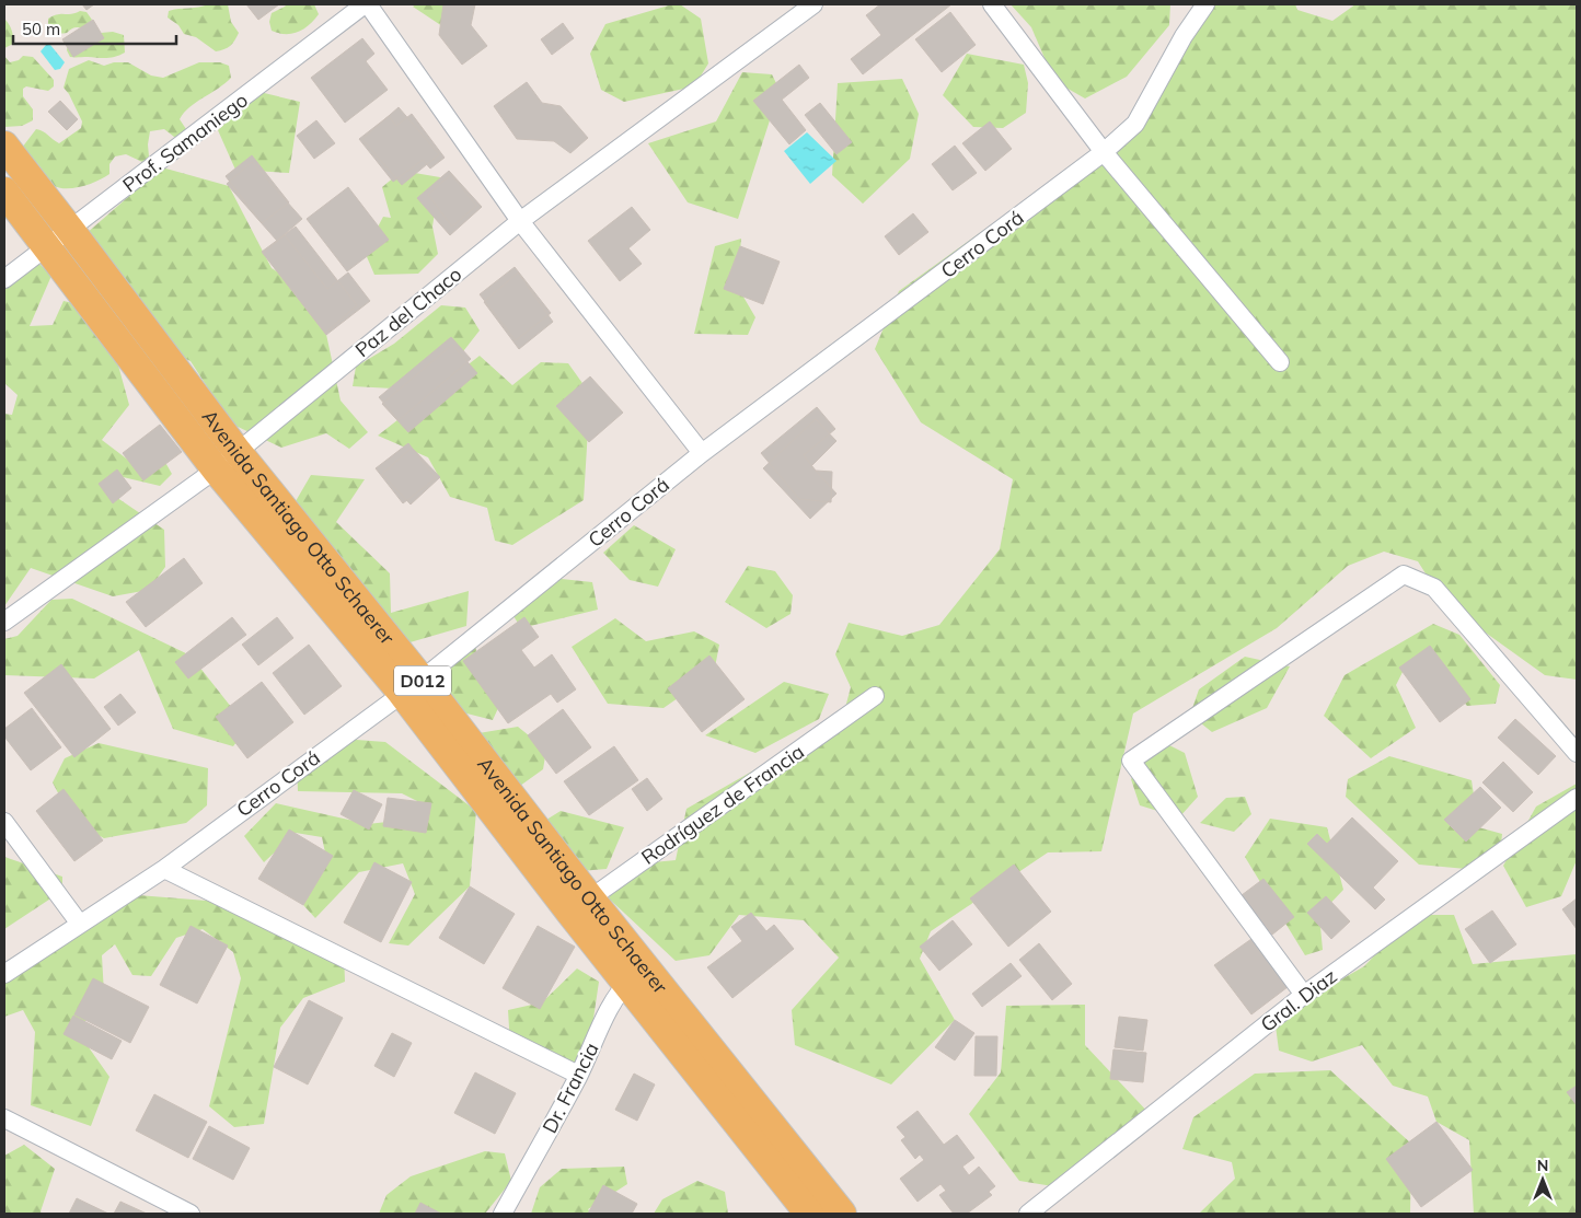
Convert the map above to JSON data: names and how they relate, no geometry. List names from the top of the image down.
{
  "streets": {
    "main road": ["Avenida Santiago Otto Schaerer", "D012"],
    "street": [
      "Prof. Samaniego",
      "Cerro Corá",
      "Paz del Chaco",
      "Rodríguez de Francia",
      "Gral. Diaz",
      "Dr. Francia"
    ]
  },
  "crossings": [
    ["Prof. Samaniego", "Avenida Santiago Otto Schaerer"],
    ["Cerro Corá", "Avenida Santiago Otto Schaerer"],
    ["Paz del Chaco", "Avenida Santiago Otto Schaerer"],
    ["Avenida Santiago Otto Schaerer", "Rodríguez de Francia"],
    ["Avenida Santiago Otto Schaerer", "Dr. Francia"]
  ],
  "scale_bar": "50 m",
  "north": "top"
}
